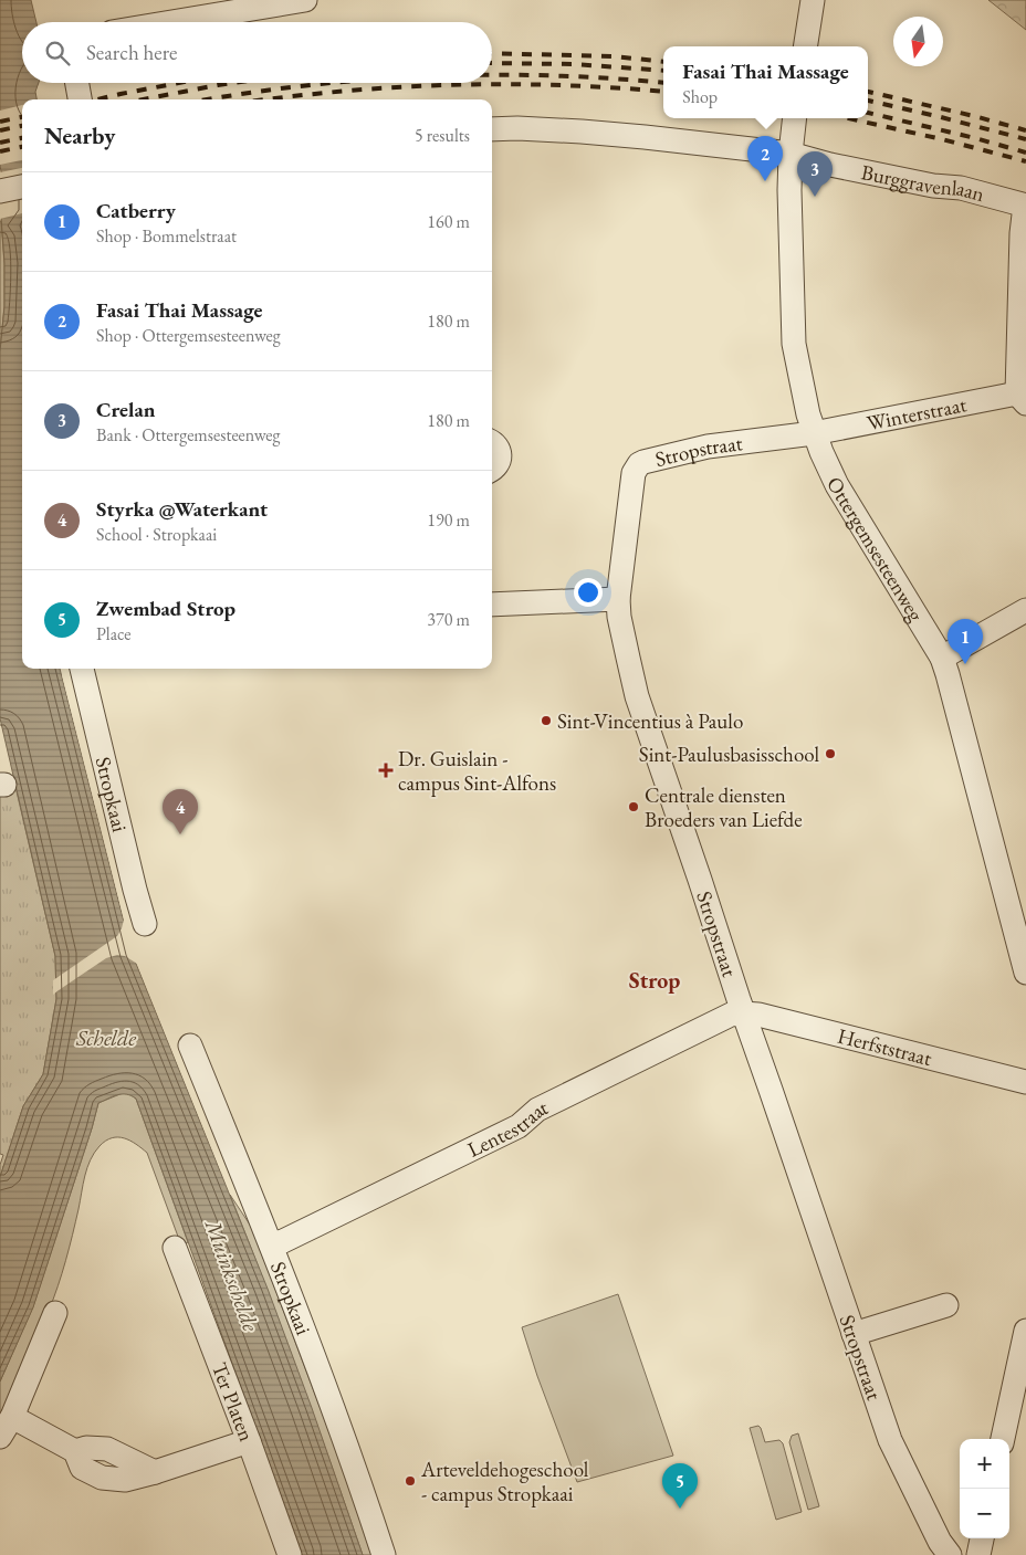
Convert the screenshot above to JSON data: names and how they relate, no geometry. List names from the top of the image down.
{
  "streets": {
    "street": [
      "Burggravenlaan",
      "Winterstraat",
      "Stropstraat",
      "Ottergemsesteenweg",
      "Stropkaai",
      "Herfststraat",
      "Lentestraat",
      "Ter Platen"
    ]
  },
  "crossings": [
    ["Burggravenlaan", "Ottergemsesteenweg"],
    ["Winterstraat", "Stropstraat"],
    ["Winterstraat", "Ottergemsesteenweg"],
    ["Stropstraat", "Ottergemsesteenweg"],
    ["Stropstraat", "Herfststraat"],
    ["Stropstraat", "Lentestraat"],
    ["Stropkaai", "Lentestraat"],
    ["Herfststraat", "Lentestraat"]
  ],
  "districts": ["Strop"],
  "water": ["Schelde", "Muinkschelde"],
  "places": {
    "other": [
      "Sint-Vincentius à Paulo",
      "Sint-Paulusbasisschool",
      "Centrale diensten Broeders van Liefde",
      "Arteveldehogeschool - campus Stropkaai"
    ],
    "health": ["Dr. Guislain - campus Sint-Alfons"]
  },
  "north": "bottom",
  "page": {
    "search": "Search here",
    "popup": ["Fasai Thai Massage", "Shop"],
    "heading": ["Nearby", "5 results"],
    "pins": [
      "2",
      "3",
      "1",
      "4",
      "5"
    ],
    "list": [
      {
        "mark": "1",
        "name": "Catberry",
        "note": "Shop · Bommelstraat",
        "value": "160 m"
      },
      {
        "mark": "2",
        "name": "Fasai Thai Massage",
        "note": "Shop · Ottergemsesteenweg",
        "value": "180 m"
      },
      {
        "mark": "3",
        "name": "Crelan",
        "note": "Bank · Ottergemsesteenweg",
        "value": "180 m"
      },
      {
        "mark": "4",
        "name": "Styrka @Waterkant",
        "note": "School · Stropkaai",
        "value": "190 m"
      },
      {
        "mark": "5",
        "name": "Zwembad Strop",
        "note": "Place",
        "value": "370 m"
      }
    ],
    "map_buttons": ["+", "−"]
  }
}
